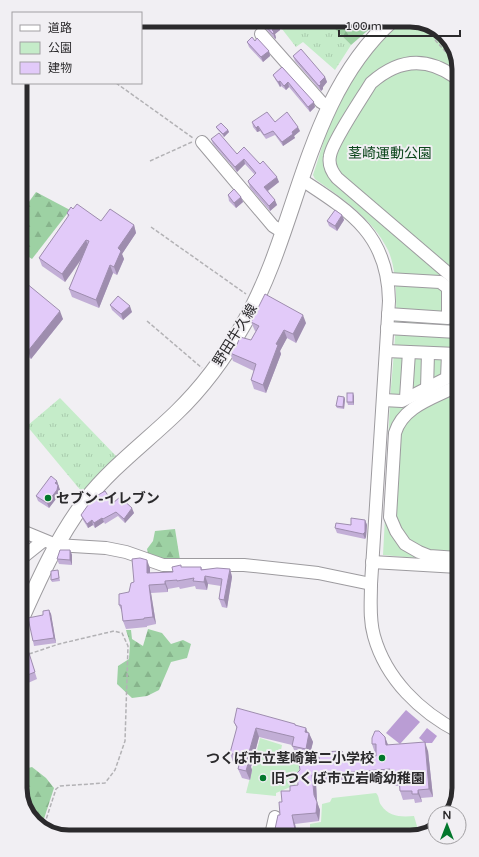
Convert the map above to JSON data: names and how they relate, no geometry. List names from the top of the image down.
{
  "streets": {
    "main road": ["野田牛久線"]
  },
  "parks": ["茎崎運動公園"],
  "places": ["セブン-イレブン", "つくば市立茎崎第二小学校", "旧つくば市立岩崎幼稚園"],
  "legend": ["道路", "公園", "建物"],
  "scale_bar": "100 m",
  "north": "top"
}
